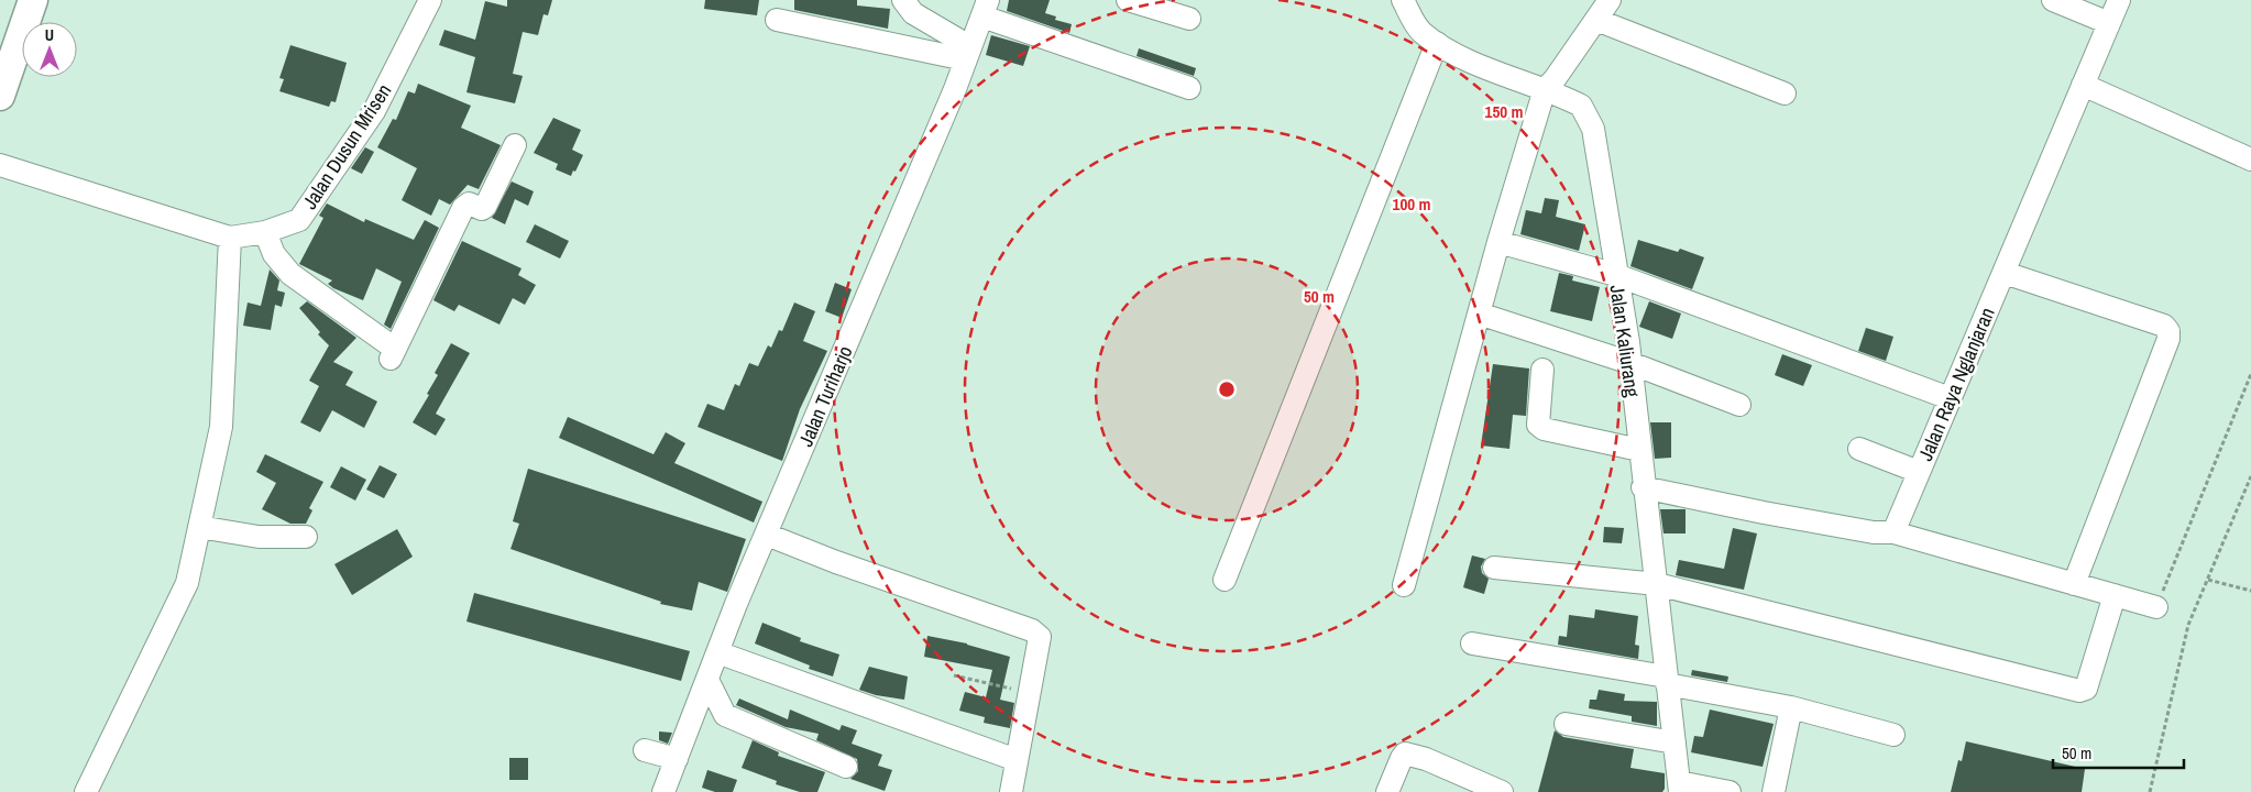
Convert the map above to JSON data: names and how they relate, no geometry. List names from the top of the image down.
{
  "streets": {
    "street": [
      "Jalan Dusun Mrisen",
      "Jalan Kaliurang",
      "Jalan Raya Nglanjaran",
      "Jalan Turiharjo"
    ]
  },
  "scale_bar": "50 m",
  "north": "top",
  "rings": ["150 m", "100 m", "50 m"]
}
